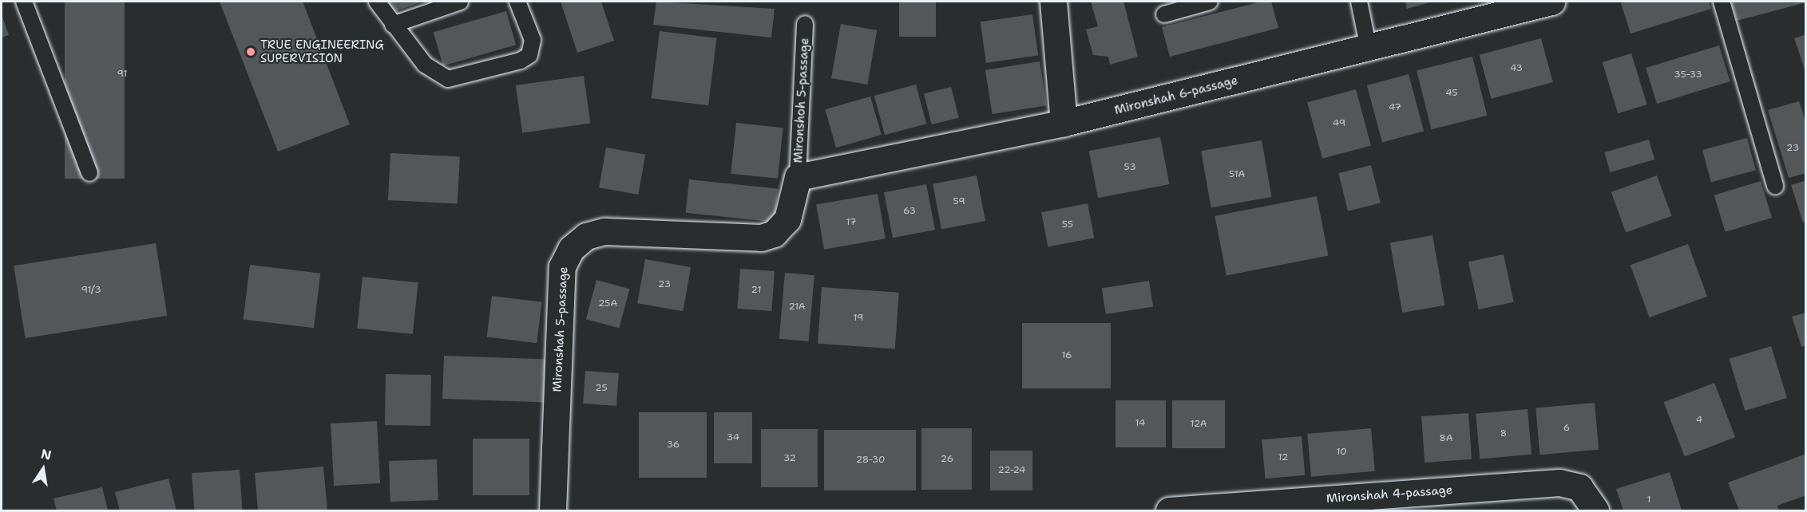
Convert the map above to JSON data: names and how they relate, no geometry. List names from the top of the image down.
{
  "streets": {
    "street": ["Mironshah 6-passage", "Mironshah 5-passage", "Mironshah 4-passage"],
    "lane": ["Mironshoh 5-passage"]
  },
  "crossings": [
    ["Mironshah 6-passage", "Mironshoh 5-passage"],
    ["Mironshah 6-passage", "Mironshah 5-passage"],
    ["Mironshoh 5-passage", "Mironshah 5-passage"]
  ],
  "places": ["TRUE ENGINEERING SUPERVISION"],
  "house_numbers": [
    "43",
    "91",
    "35-33",
    "45",
    "47",
    "49",
    "23",
    "53",
    "51A",
    "59",
    "63",
    "17",
    "55",
    "23",
    "91/3",
    "21",
    "25A",
    "21A",
    "19",
    "16",
    "25",
    "4",
    "14",
    "12A",
    "6",
    "8",
    "34",
    "8A",
    "36",
    "10",
    "12",
    "32",
    "26",
    "28-30",
    "22-24",
    "1"
  ],
  "north": "top"
}
